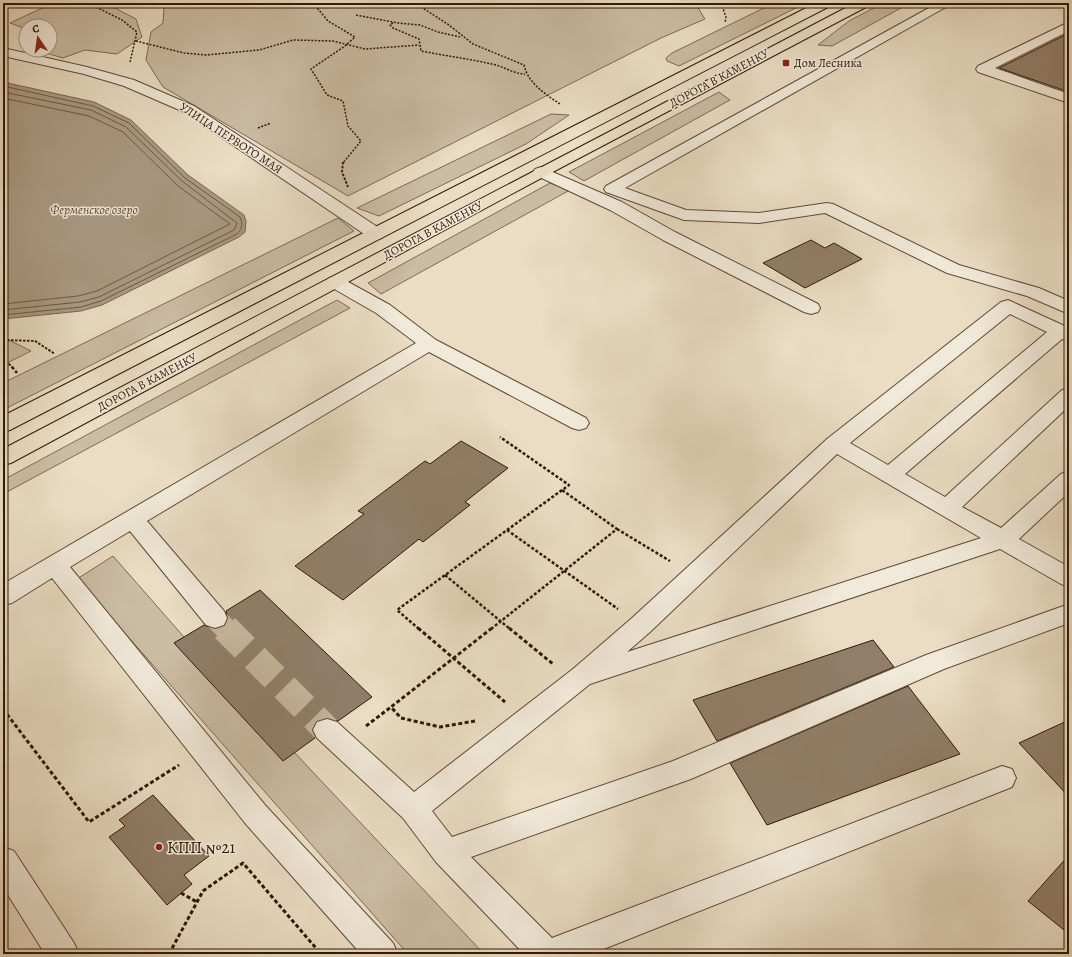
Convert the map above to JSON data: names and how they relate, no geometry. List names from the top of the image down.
{
  "streets": {
    "main road": ["ДОРОГА В КАМЕНКУ"],
    "street": ["УЛИЦА ПЕРВОГО МАЯ"]
  },
  "crossings": [
    ["ДОРОГА В КАМЕНКУ", "УЛИЦА ПЕРВОГО МАЯ"]
  ],
  "water": ["Ферменское озеро"],
  "places": {
    "transit": ["Дом Лесника"],
    "other": ["КПП №21"]
  },
  "north": "top"
}
